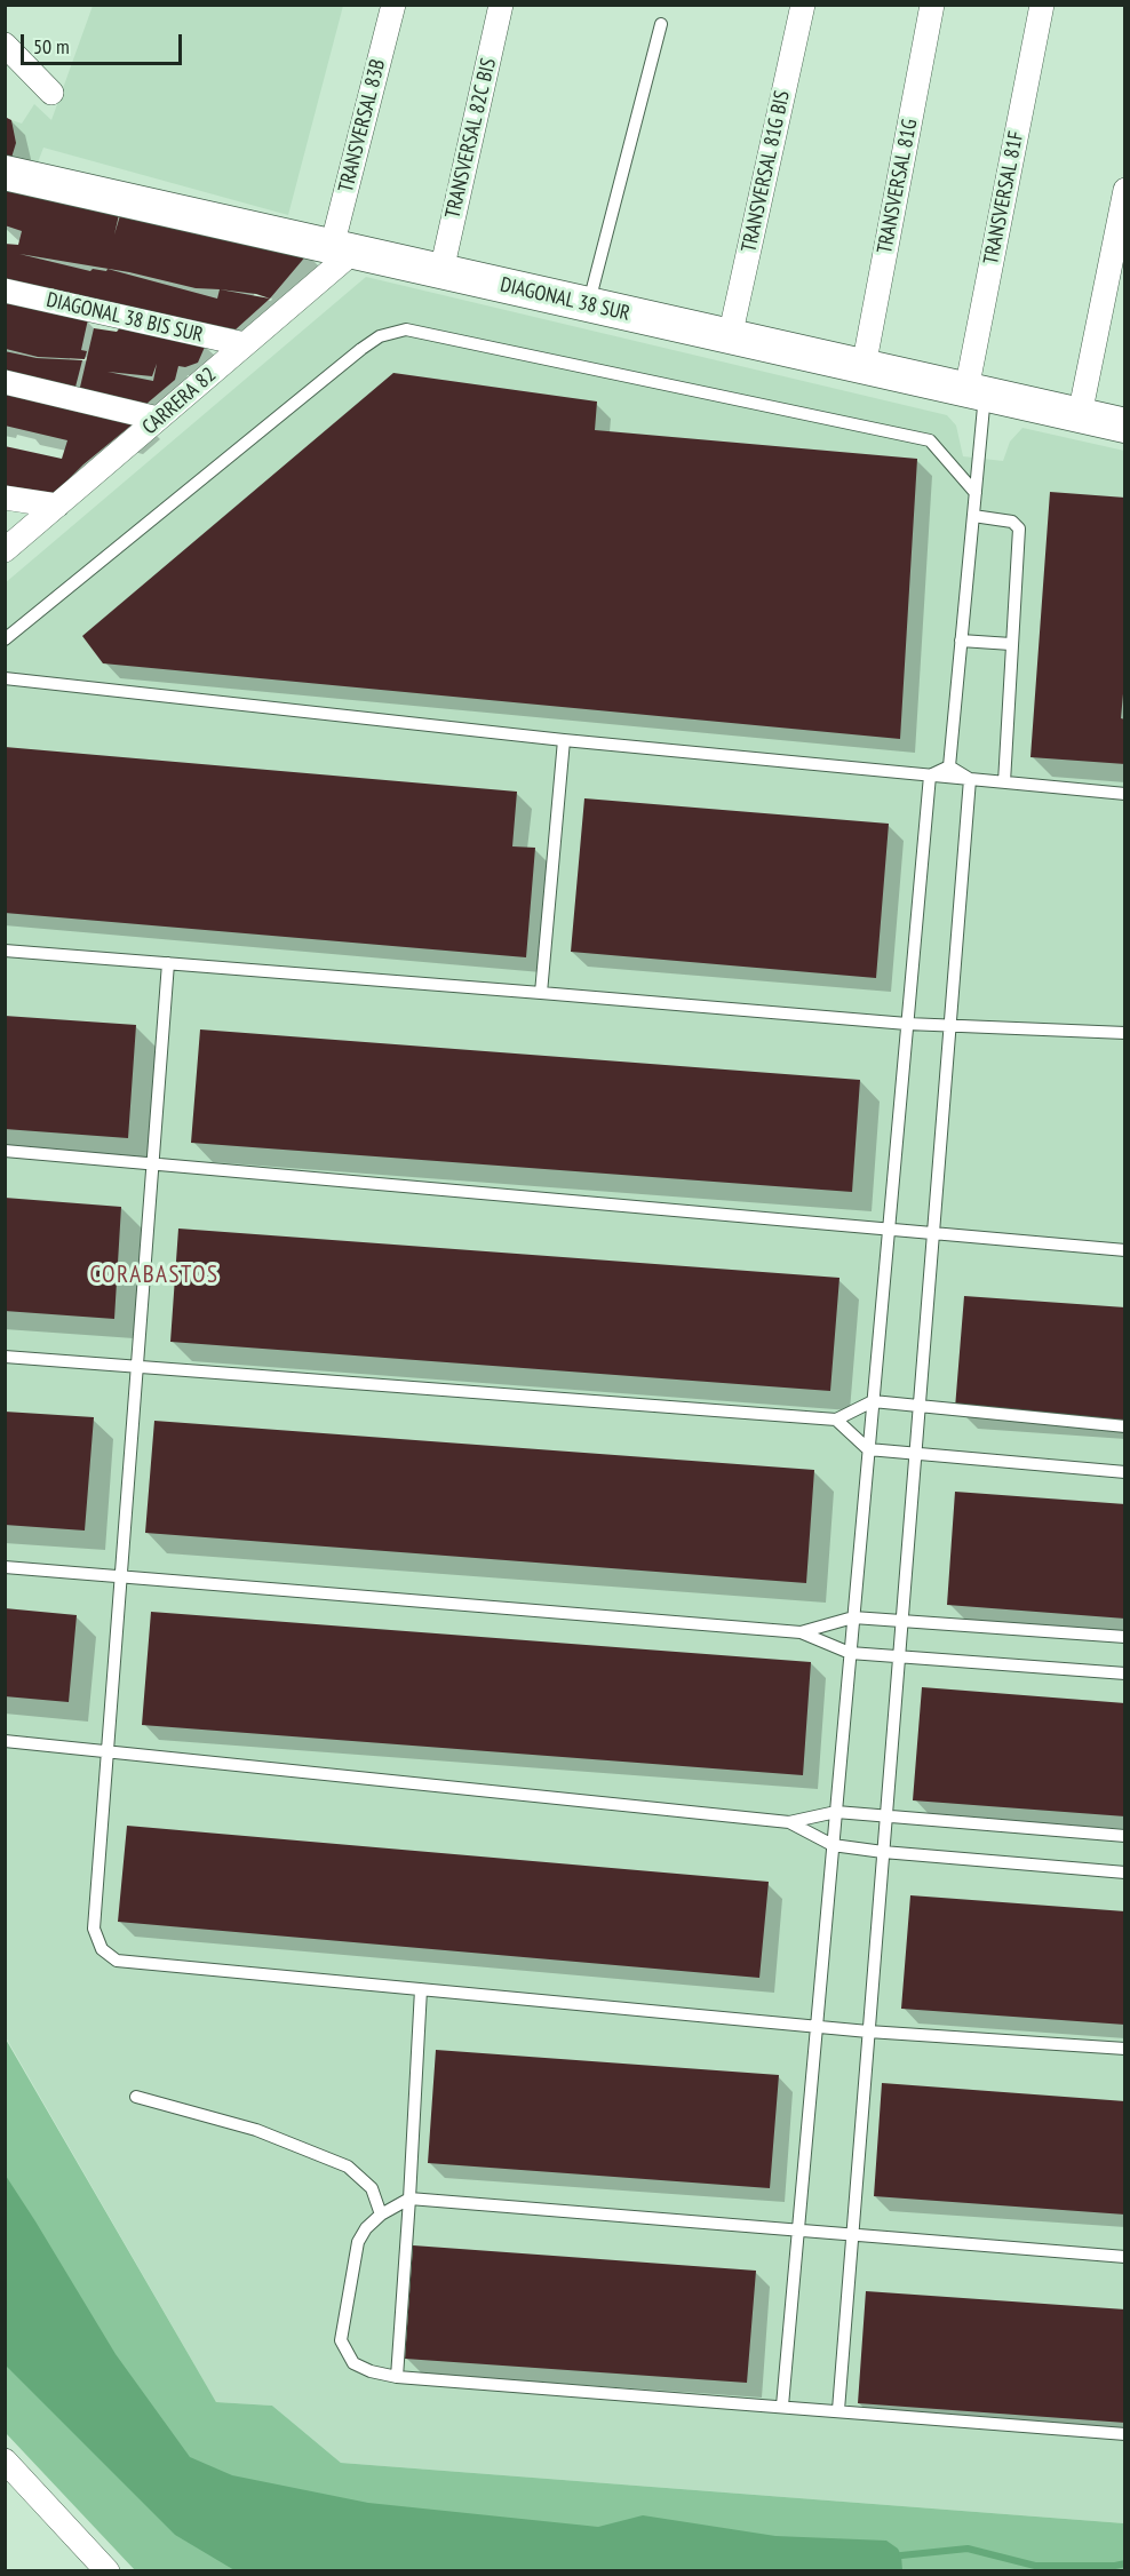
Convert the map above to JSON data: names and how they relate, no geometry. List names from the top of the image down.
{
  "streets": {
    "street": [
      "TRANSVERSAL 83B",
      "TRANSVERSAL 82C BIS",
      "TRANSVERSAL 81G BIS",
      "TRANSVERSAL 81G",
      "TRANSVERSAL 81F",
      "DIAGONAL 38 SUR",
      "DIAGONAL 38 BIS SUR",
      "CARRERA 82"
    ]
  },
  "crossings": [
    ["TRANSVERSAL 83B", "DIAGONAL 38 SUR"],
    ["TRANSVERSAL 83B", "CARRERA 82"],
    ["TRANSVERSAL 82C BIS", "DIAGONAL 38 SUR"],
    ["TRANSVERSAL 81G BIS", "DIAGONAL 38 SUR"],
    ["TRANSVERSAL 81G", "DIAGONAL 38 SUR"],
    ["TRANSVERSAL 81F", "DIAGONAL 38 SUR"],
    ["DIAGONAL 38 SUR", "CARRERA 82"],
    ["DIAGONAL 38 BIS SUR", "CARRERA 82"]
  ],
  "districts": ["CORABASTOS"],
  "scale_bar": "50 m"
}
